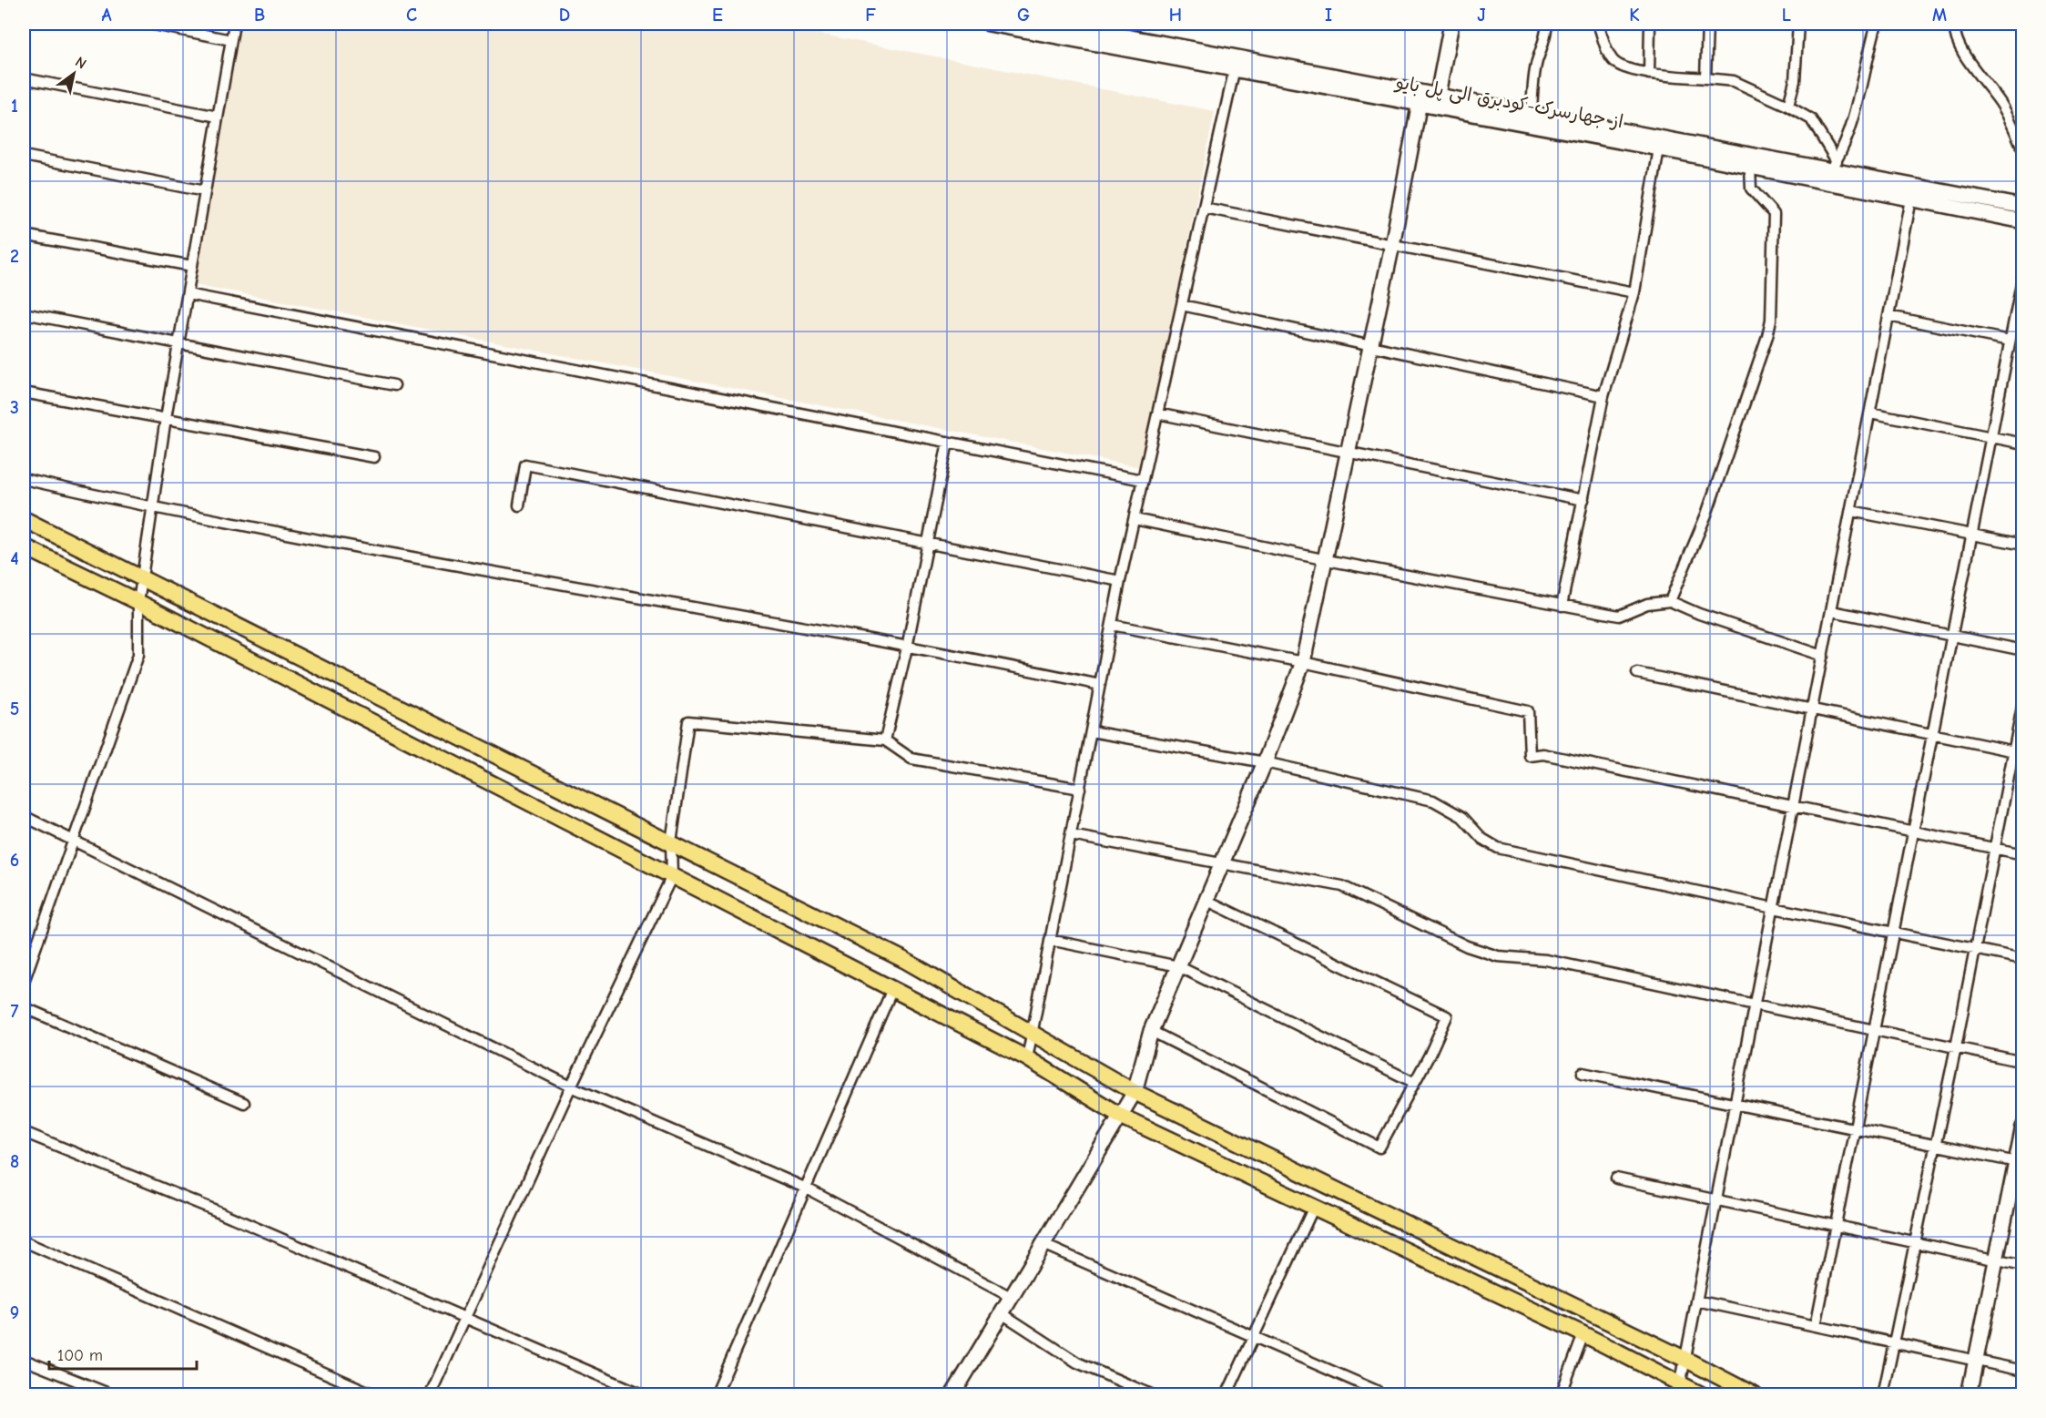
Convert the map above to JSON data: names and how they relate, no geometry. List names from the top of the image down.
{
  "streets": {
    "street": ["از جهارسرک-کودبرق الی پل بایو"]
  },
  "scale_bar": "100 m",
  "north": "top right",
  "grid": {
    "columns": [
      "A",
      "B",
      "C",
      "D",
      "E",
      "F",
      "G",
      "H",
      "I",
      "J",
      "K",
      "L",
      "M"
    ],
    "rows": [
      "1",
      "2",
      "3",
      "4",
      "5",
      "6",
      "7",
      "8",
      "9"
    ]
  }
}
